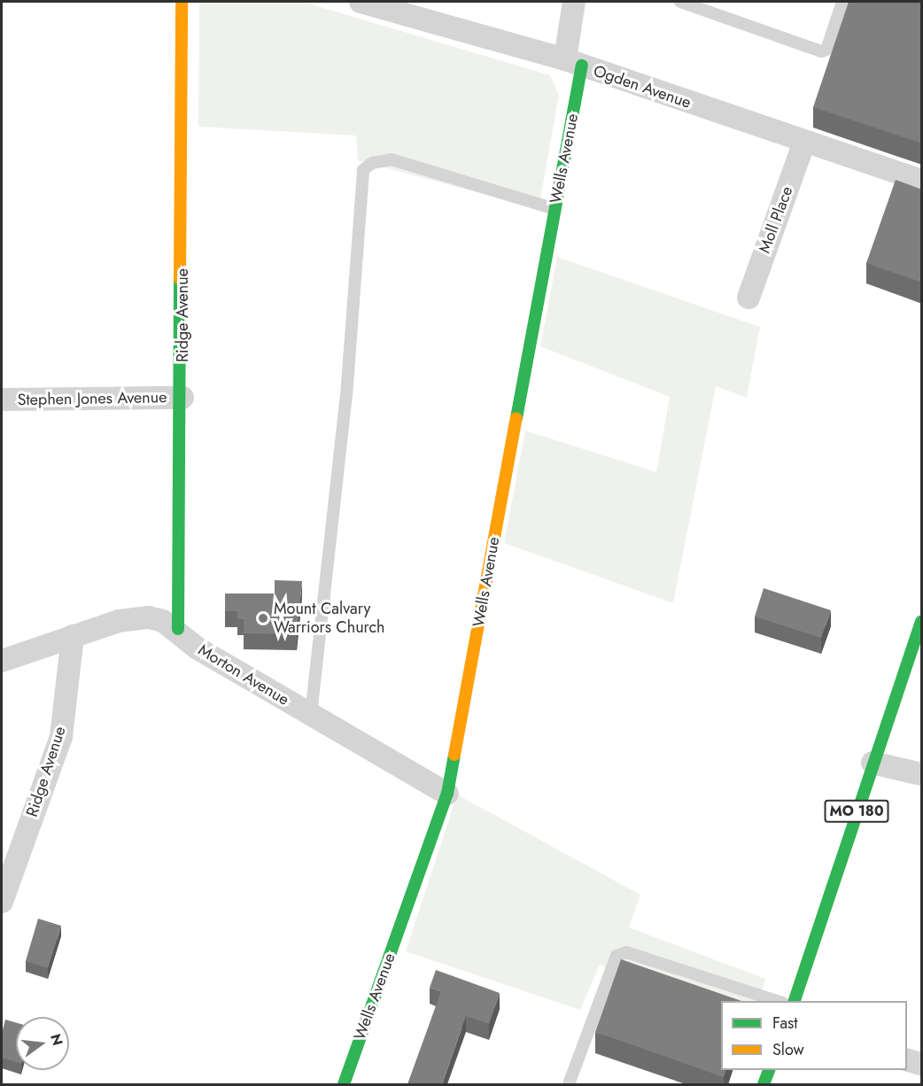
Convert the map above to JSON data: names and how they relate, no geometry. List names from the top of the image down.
{
  "streets": {
    "street": [
      "Ogden Avenue",
      "Wells Avenue",
      "Moll Place",
      "Ridge Avenue",
      "Stephen Jones Avenue",
      "Morton Avenue",
      "MO 180"
    ]
  },
  "crossings": [
    ["Ogden Avenue", "Wells Avenue"],
    ["Ogden Avenue", "Moll Place"],
    ["Wells Avenue", "Morton Avenue"],
    ["Ridge Avenue", "Stephen Jones Avenue"],
    ["Ridge Avenue", "Morton Avenue"]
  ],
  "places": ["Mount Calvary Warriors Church"],
  "legend": ["Fast", "Slow"],
  "north": "right"
}
